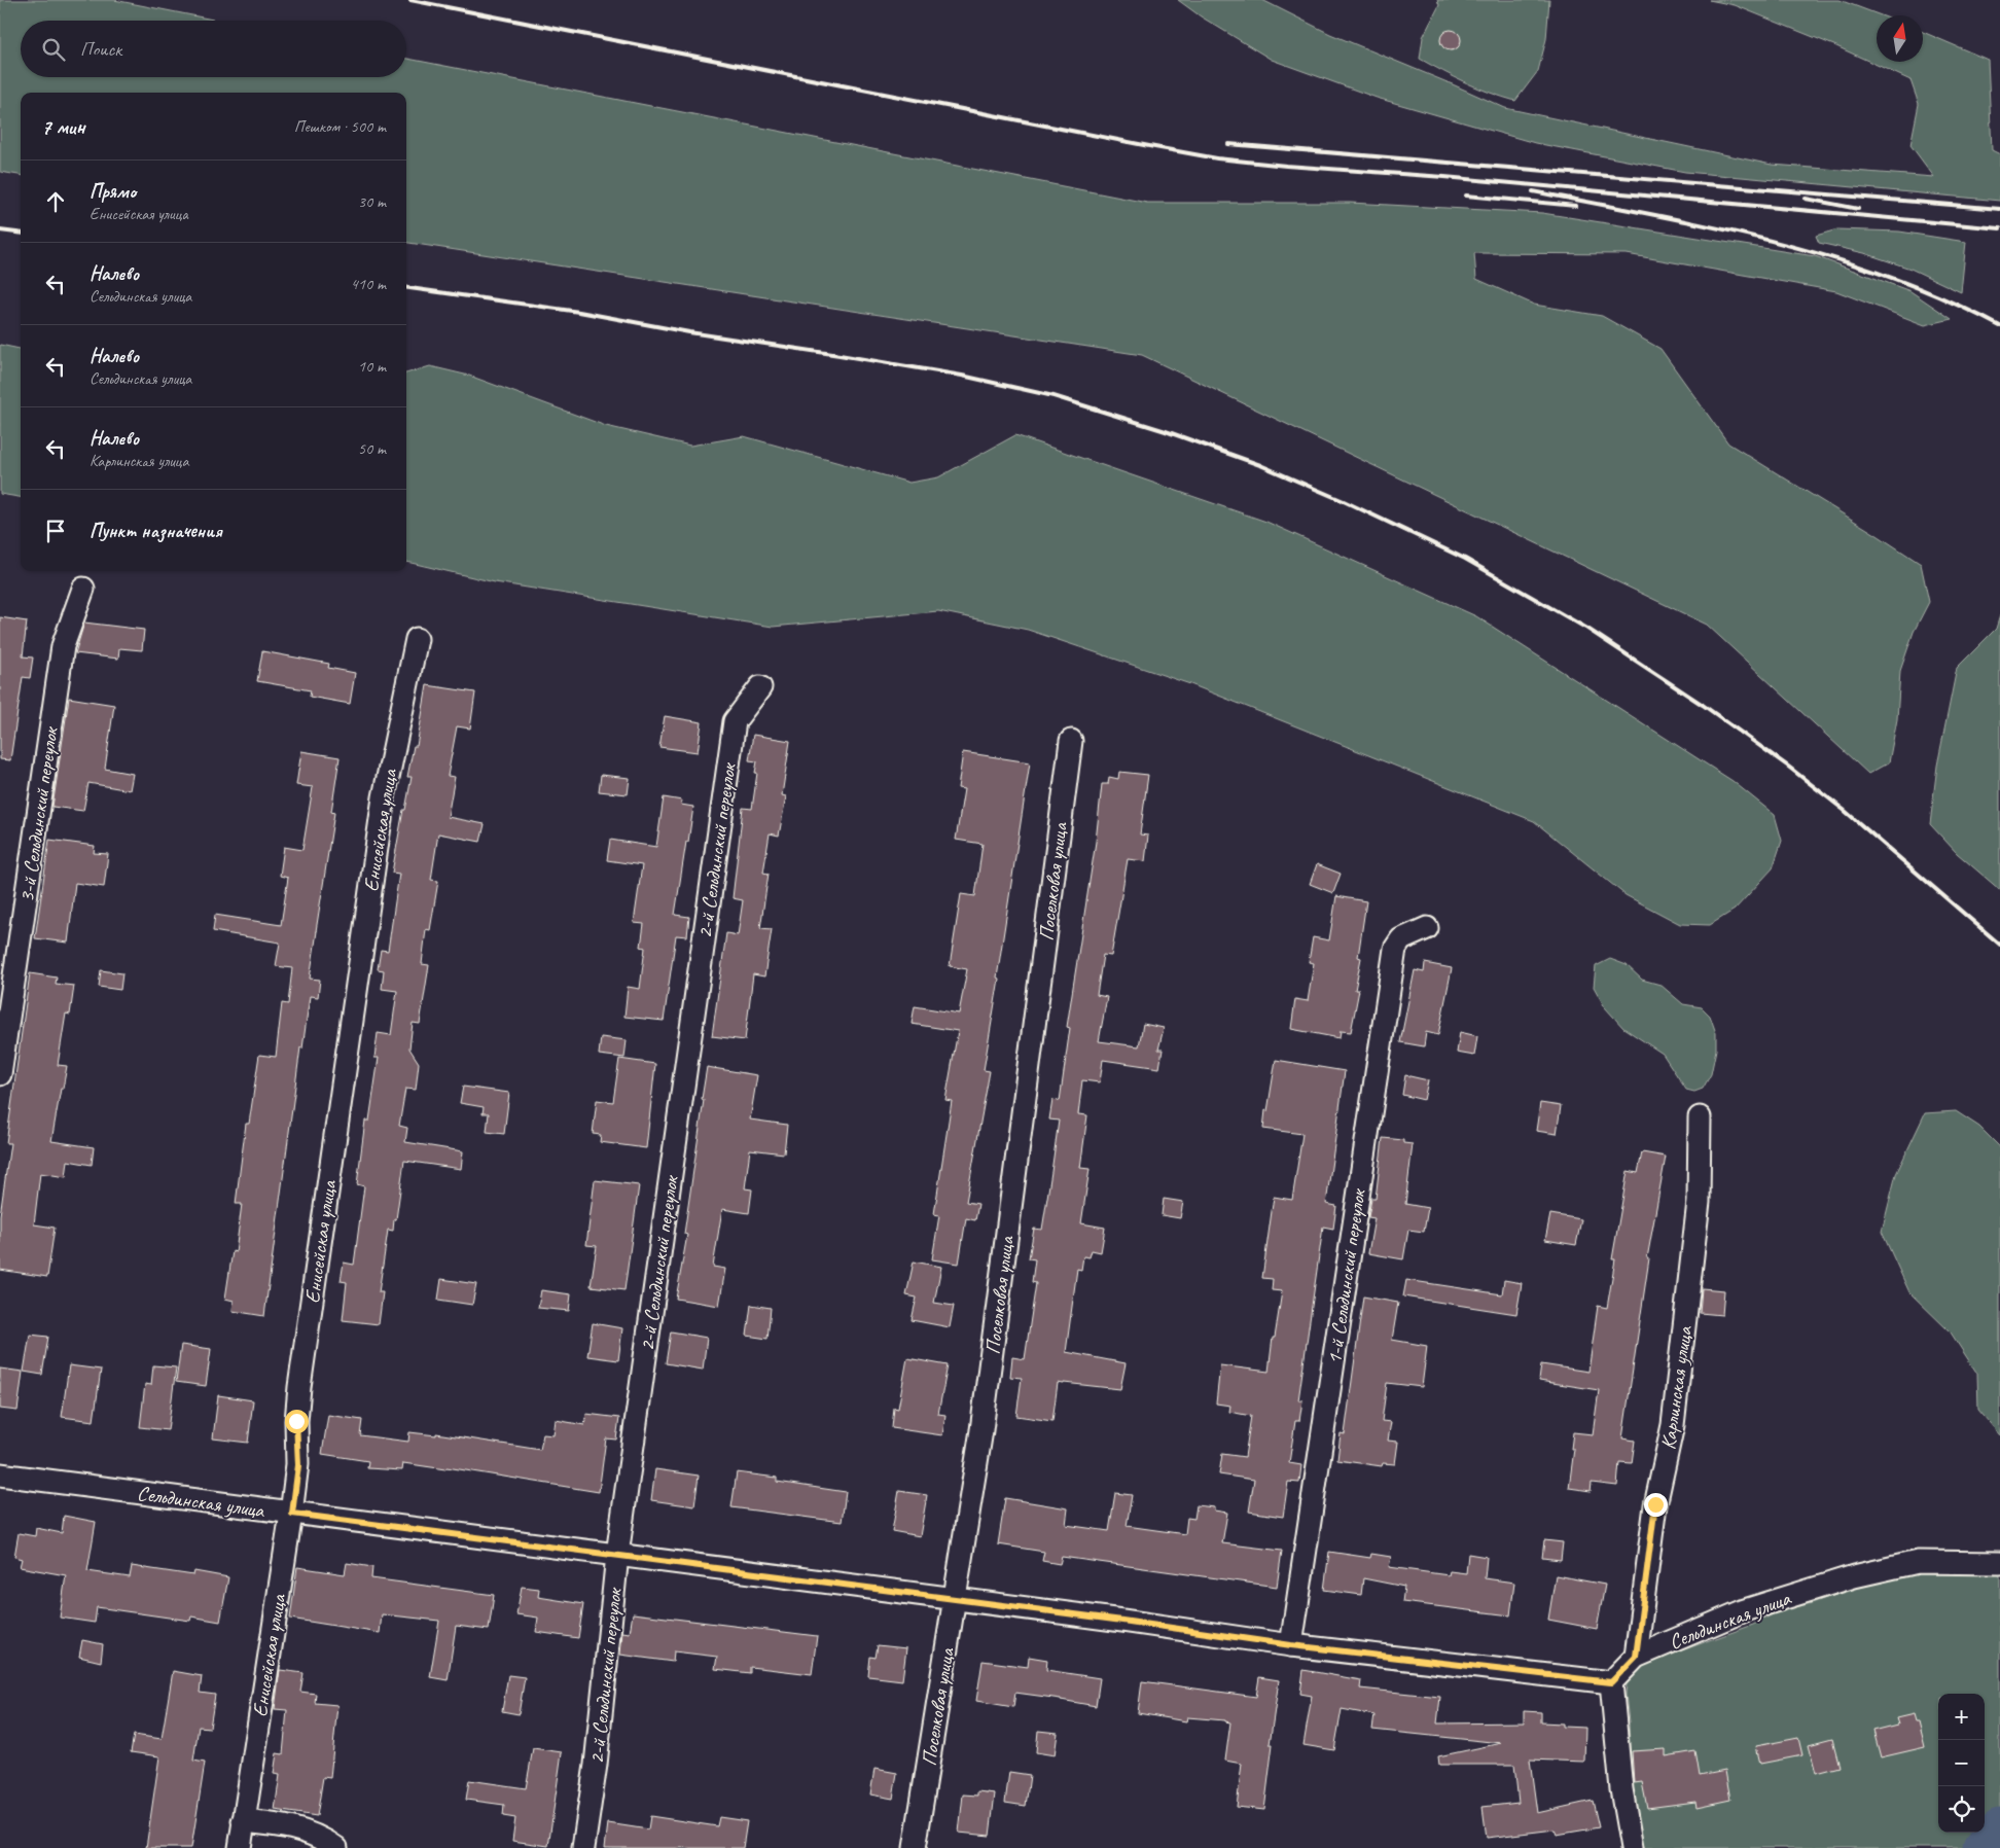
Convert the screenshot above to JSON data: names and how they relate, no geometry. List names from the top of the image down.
{
  "streets": {
    "street": [
      "3-й Сельдинский переулок",
      "Енисейская улица",
      "2-й Сельдинский переулок",
      "Поселковая улица",
      "1-й Сельдинский переулок",
      "Карлинская улица",
      "Сельдинская улица"
    ]
  },
  "crossings": [
    ["Енисейская улица", "Сельдинская улица"],
    ["2-й Сельдинский переулок", "Сельдинская улица"],
    ["Поселковая улица", "Сельдинская улица"],
    ["1-й Сельдинский переулок", "Сельдинская улица"],
    ["Карлинская улица", "Сельдинская улица"]
  ],
  "north": "top",
  "page": {
    "search": "Поиск",
    "heading": ["7 мин", "Пешком · 500 m"],
    "list": [
      ["Прямо", "Енисейская улица", "30 m"],
      ["Налево", "Сельдинская улица", "410 m"],
      ["Налево", "Сельдинская улица", "10 m"],
      ["Налево", "Карлинская улица", "50 m"],
      "Пункт назначения"
    ],
    "map_buttons": ["+", "−"]
  }
}
